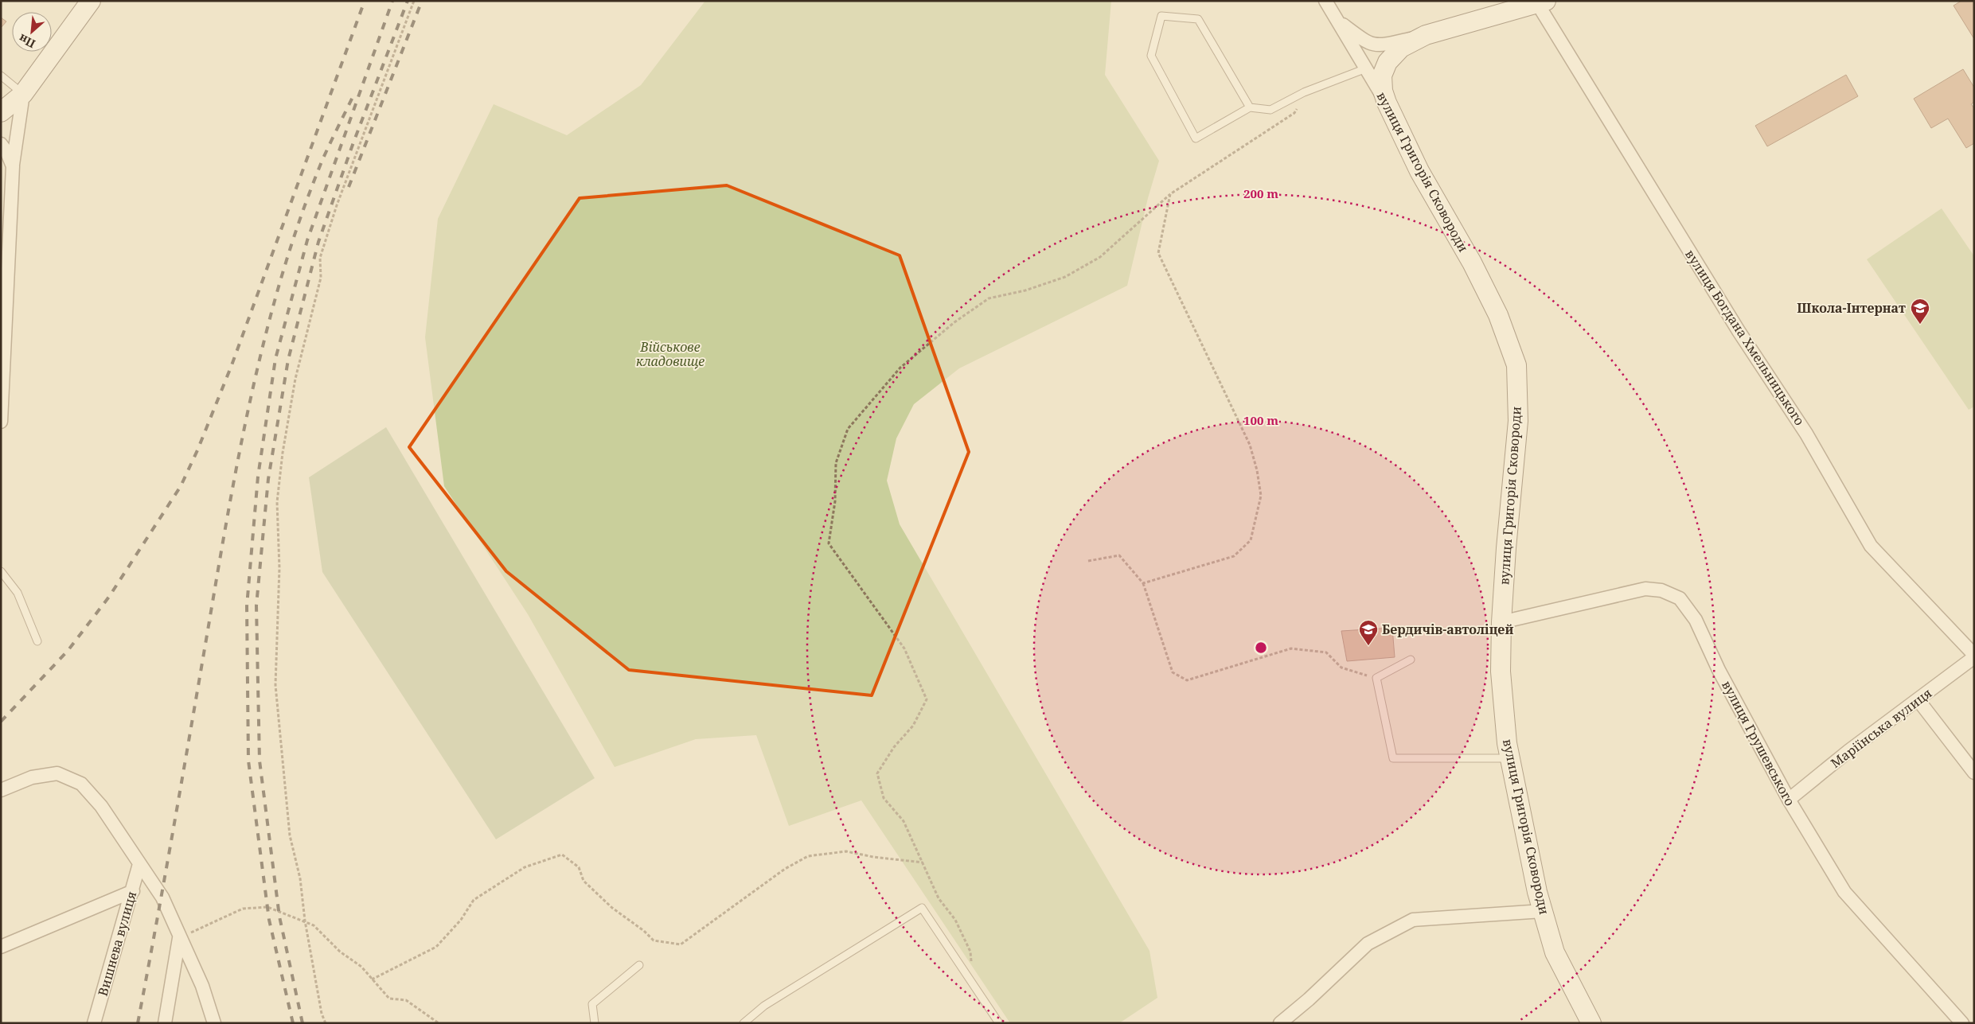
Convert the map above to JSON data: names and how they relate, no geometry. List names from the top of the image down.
{
  "streets": {
    "main road": ["вулиця Григорія Сковороди"],
    "street": [
      "вулиця Богдана Хмельницького",
      "Маріїнська вулиця",
      "вулиця Грушевського",
      "Вишнева вулиця"
    ]
  },
  "crossings": [
    ["вулиця Григорія Сковороди", "вулиця Грушевського"],
    ["вулиця Богдана Хмельницького", "Маріїнська вулиця"],
    ["Маріїнська вулиця", "вулиця Грушевського"]
  ],
  "parks": ["Військове кладовище"],
  "places": {
    "school or university": ["Школа-Інтернат", "Бердичів-автоліцей"]
  },
  "north": "bottom left",
  "rings": ["200 m", "100 m"]
}
